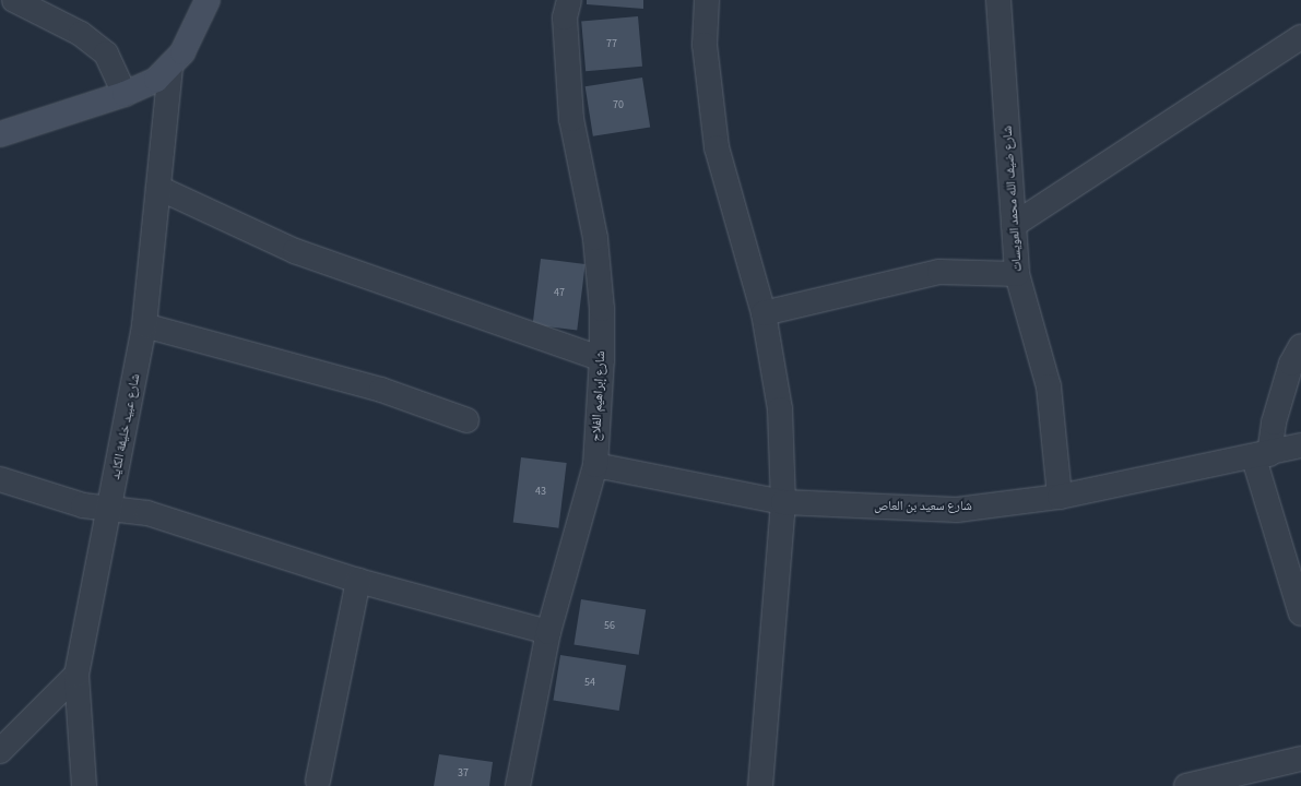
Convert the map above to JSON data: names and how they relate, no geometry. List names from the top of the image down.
{
  "streets": {
    "street": [
      "شارع ضيف الله محمد العويسات",
      "شارع إبراهيم الفلاح",
      "شارع عبيد خليفة الكايد",
      "شارع سعيد بن العاص"
    ]
  },
  "crossings": [
    ["شارع ضيف الله محمد العويسات", "شارع سعيد بن العاص"],
    ["شارع إبراهيم الفلاح", "شارع سعيد بن العاص"]
  ],
  "house_numbers": [
    "77",
    "70",
    "47",
    "43",
    "56",
    "54",
    "37"
  ]
}
